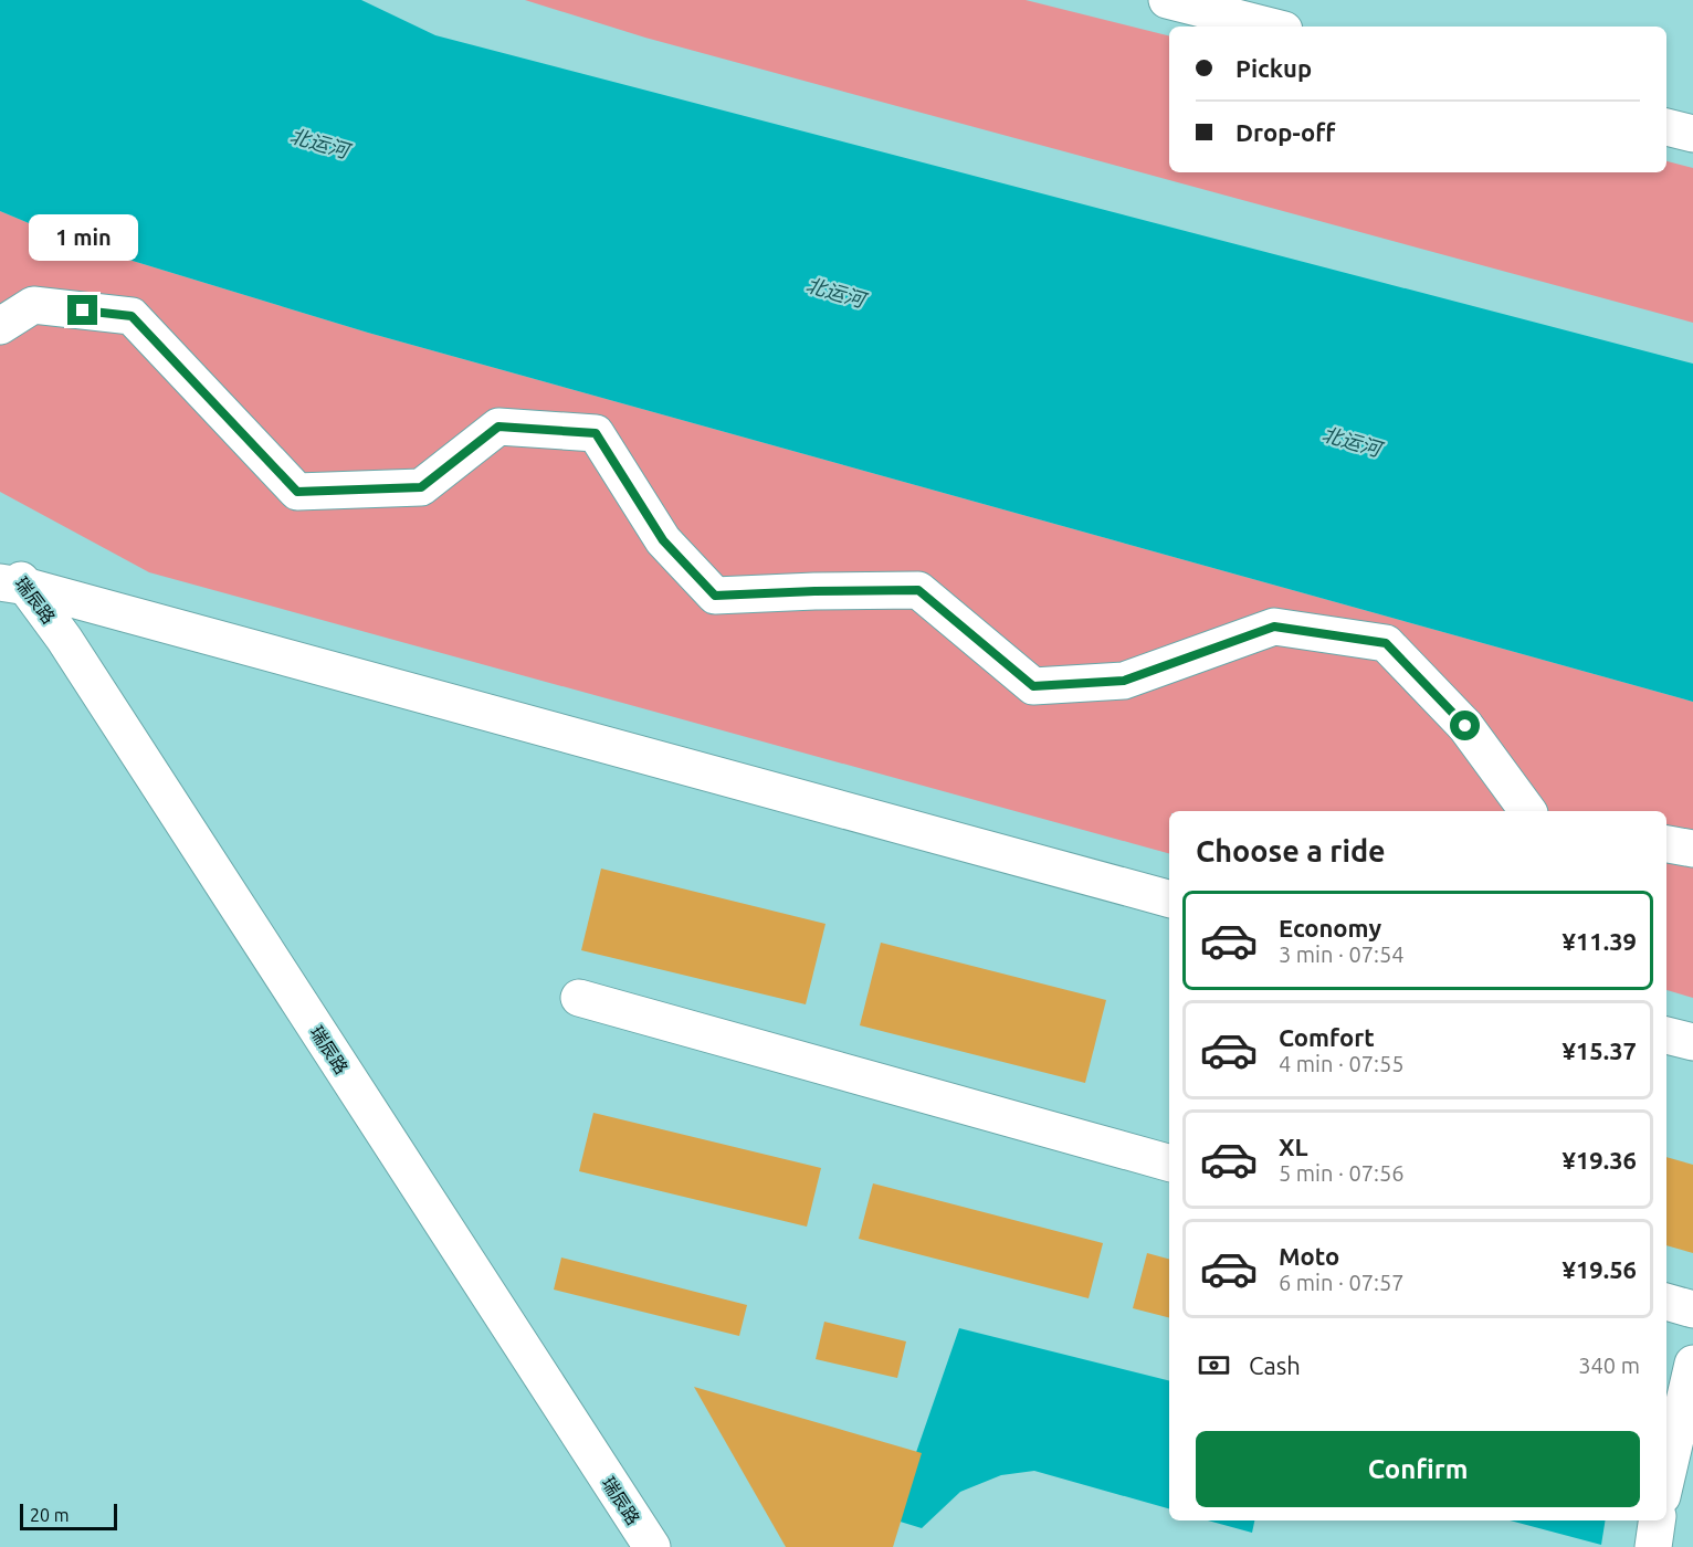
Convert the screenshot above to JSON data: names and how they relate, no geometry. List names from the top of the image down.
{
  "streets": {
    "street": ["瑞辰路"]
  },
  "water": ["北运河"],
  "scale_bar": "20 m",
  "page": {
    "banner": ["Pickup", "Drop-off"],
    "bubble": "1 min",
    "heading": "Choose a ride",
    "list": [
      {
        "name": "Economy",
        "note": "3 min · 07:54",
        "value": "¥11.39"
      },
      {
        "name": "Comfort",
        "note": "4 min · 07:55",
        "value": "¥15.37"
      },
      {
        "name": "XL",
        "note": "5 min · 07:56",
        "value": "¥19.36"
      },
      {
        "name": "Moto",
        "note": "6 min · 07:57",
        "value": "¥19.56"
      }
    ],
    "pay": ["Cash", "340 m"],
    "buttons": "Confirm",
    "scale": "20 m"
  }
}
